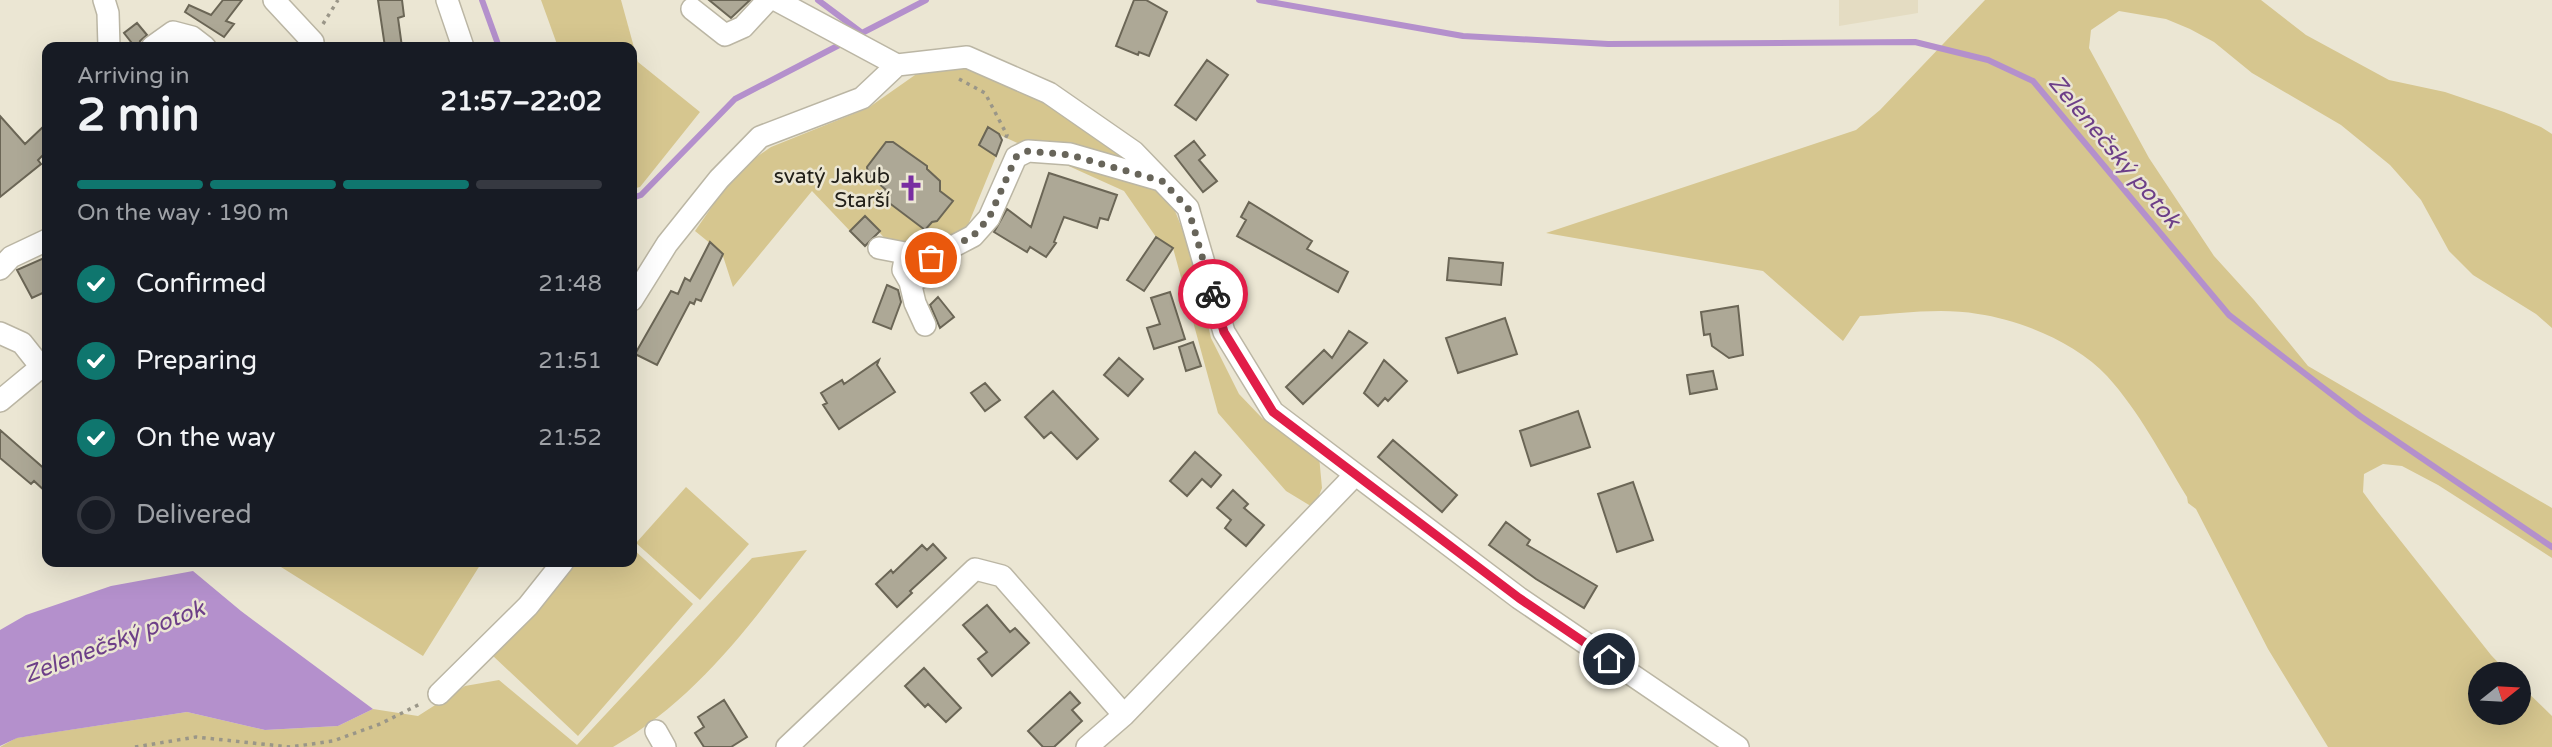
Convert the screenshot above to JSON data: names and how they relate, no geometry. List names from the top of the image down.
{
  "water": ["Zelenečský potok"],
  "places": {
    "church": ["svatý Jakub Starší"]
  },
  "north": "right",
  "page": {
    "heading": ["2 min", "Arriving in", "21:57–22:02"],
    "bar": "On the way · 190 m",
    "list": [
      ["Confirmed", "21:48"],
      ["Preparing", "21:51"],
      ["On the way", "21:52"],
      "Delivered"
    ]
  }
}
